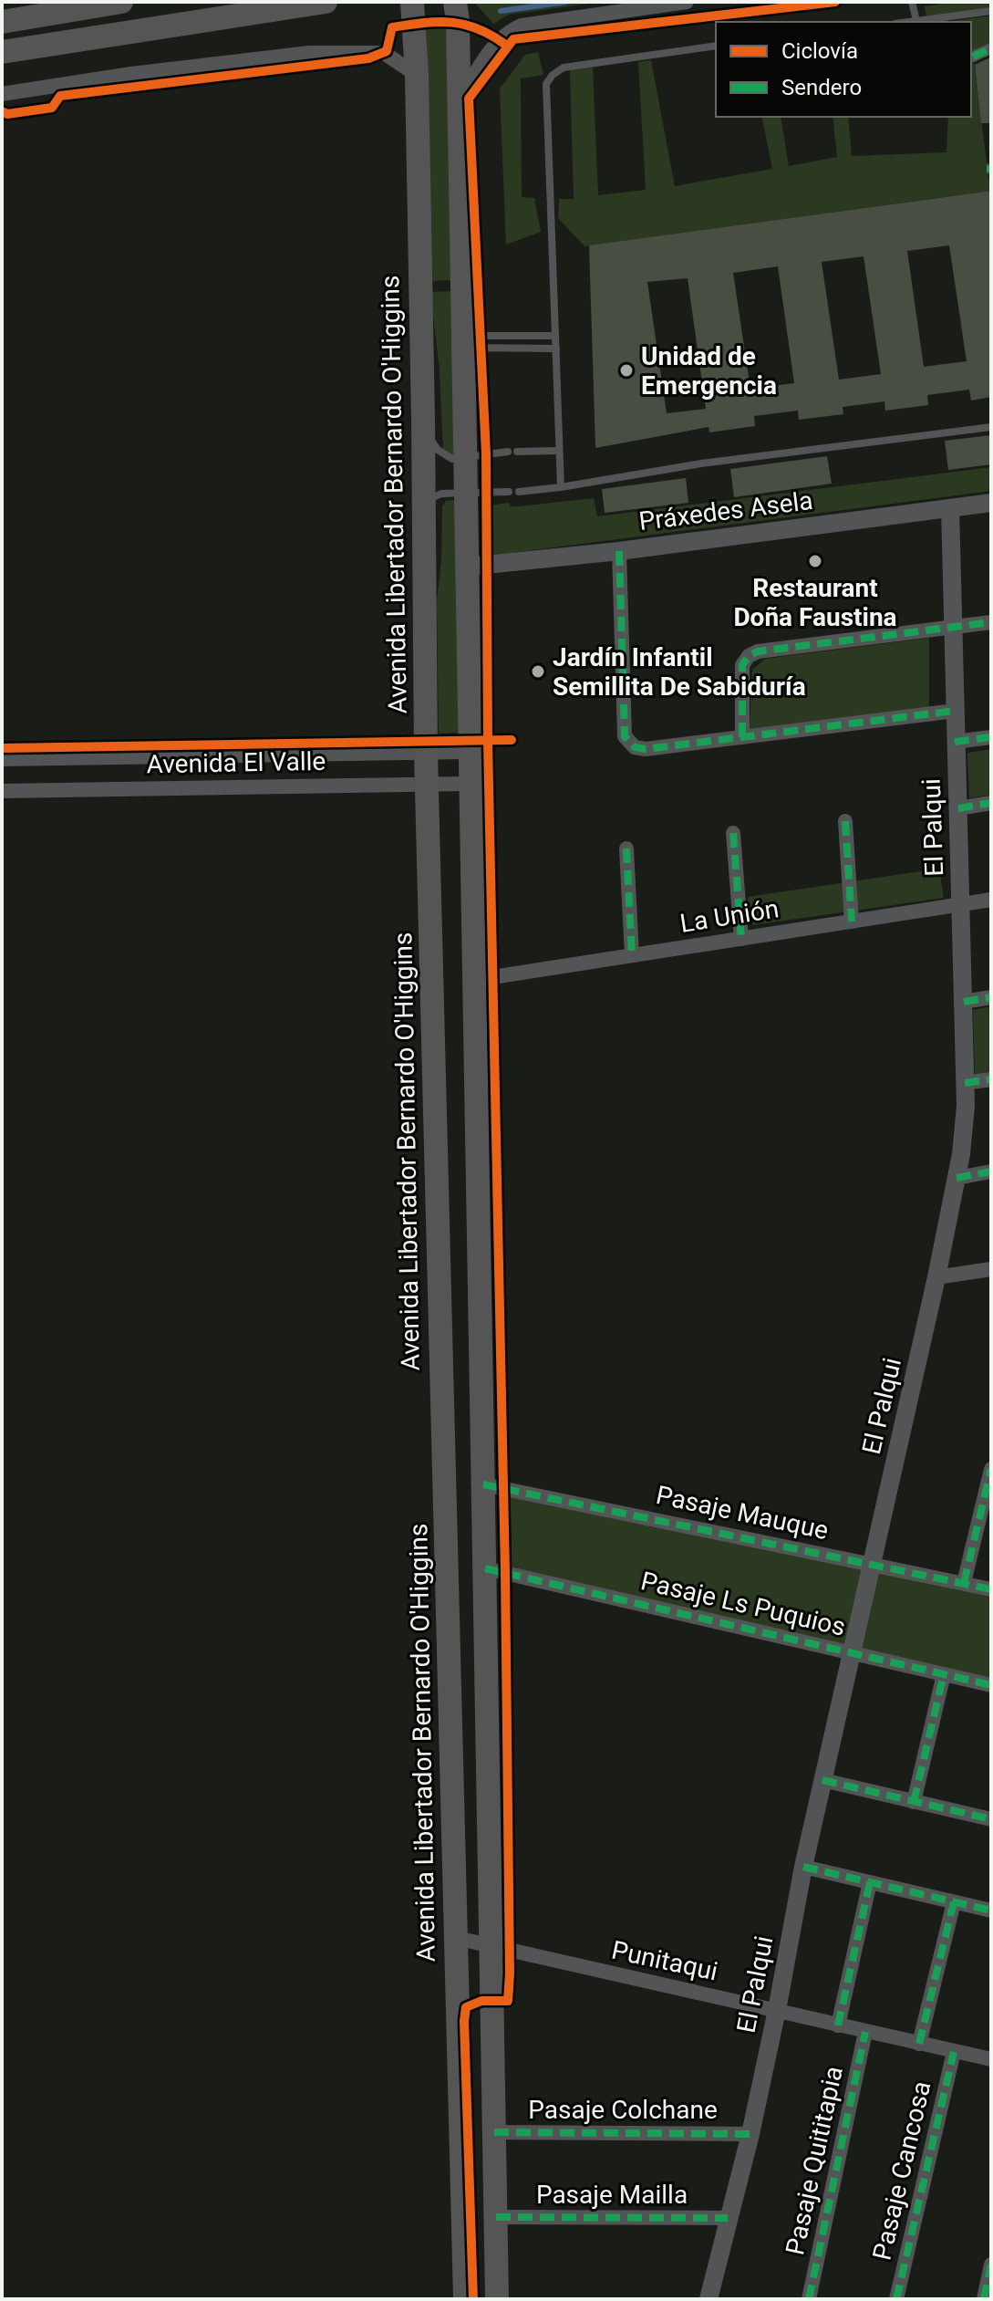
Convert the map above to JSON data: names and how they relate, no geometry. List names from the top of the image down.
{
  "streets": {
    "main road": ["Avenida Libertador Bernardo O'Higgins"],
    "street": [
      "Práxedes Asela",
      "Avenida El Valle",
      "El Palqui",
      "La Unión",
      "Pasaje Mauque",
      "Pasaje Ls Puquios",
      "Punitaqui",
      "Pasaje Colchane",
      "Pasaje Quititapia",
      "Pasaje Cancosa",
      "Pasaje Mailla"
    ]
  },
  "crossings": [
    ["Avenida Libertador Bernardo O'Higgins", "Avenida El Valle"],
    ["Avenida Libertador Bernardo O'Higgins", "Punitaqui"],
    ["Práxedes Asela", "El Palqui"],
    ["El Palqui", "La Unión"],
    ["El Palqui", "Pasaje Mauque"],
    ["El Palqui", "Pasaje Ls Puquios"],
    ["El Palqui", "Punitaqui"],
    ["El Palqui", "Pasaje Colchane"],
    ["El Palqui", "Pasaje Mailla"],
    ["Punitaqui", "Pasaje Quititapia"],
    ["Punitaqui", "Pasaje Cancosa"]
  ],
  "places": ["Unidad de Emergencia", "Restaurant Doña Faustina", "Jardín Infantil Semillita De Sabiduría"],
  "legend": ["Ciclovía", "Sendero"]
}
